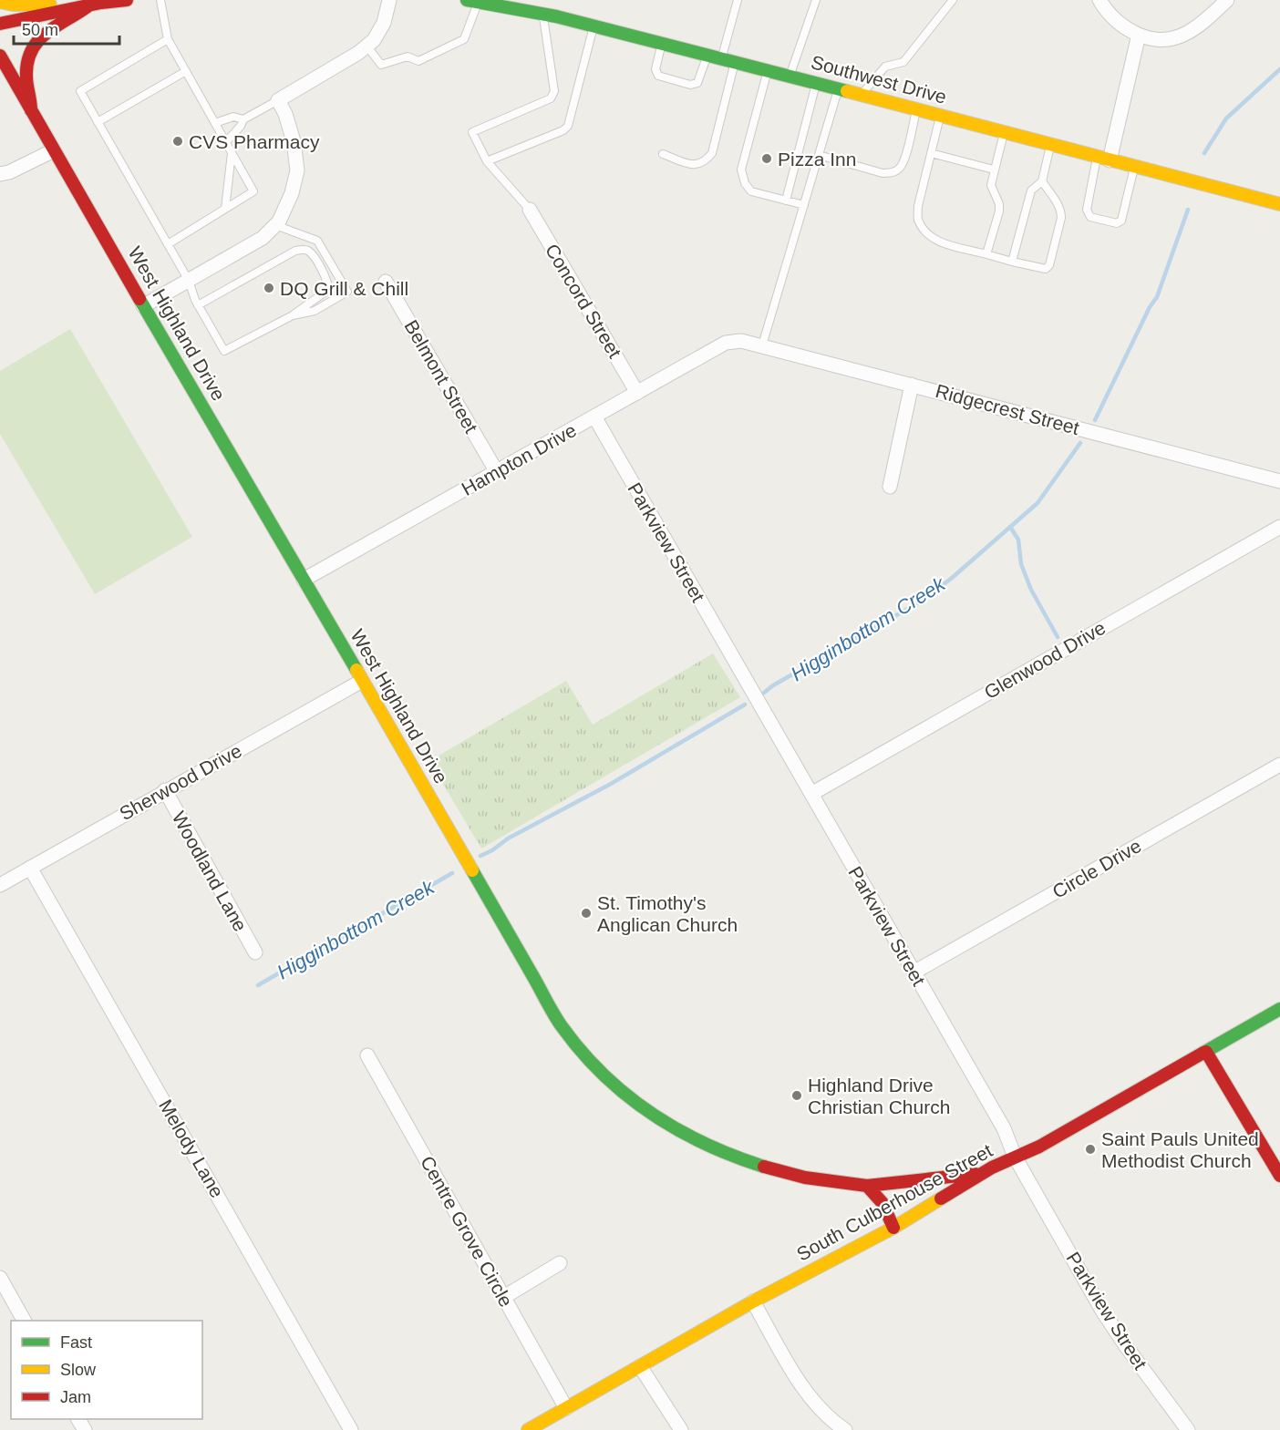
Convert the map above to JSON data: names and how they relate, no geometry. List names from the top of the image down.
{
  "streets": {
    "street": [
      "Southwest Drive",
      "Concord Street",
      "West Highland Drive",
      "Belmont Street",
      "Ridgecrest Street",
      "Hampton Drive",
      "Parkview Street",
      "Glenwood Drive",
      "Sherwood Drive",
      "Circle Drive",
      "Woodland Lane",
      "Melody Lane",
      "South Culberhouse Street",
      "Centre Grove Circle"
    ]
  },
  "crossings": [
    ["Concord Street", "Hampton Drive"],
    ["West Highland Drive", "Hampton Drive"],
    ["West Highland Drive", "Sherwood Drive"],
    ["West Highland Drive", "South Culberhouse Street"],
    ["Belmont Street", "Hampton Drive"],
    ["Ridgecrest Street", "Hampton Drive"],
    ["Hampton Drive", "Parkview Street"],
    ["Parkview Street", "Glenwood Drive"],
    ["Parkview Street", "Circle Drive"],
    ["Parkview Street", "South Culberhouse Street"],
    ["Sherwood Drive", "Woodland Lane"],
    ["Sherwood Drive", "Melody Lane"],
    ["South Culberhouse Street", "Centre Grove Circle"]
  ],
  "water": ["Higginbottom Creek"],
  "places": [
    "CVS Pharmacy",
    "Pizza Inn",
    "DQ Grill & Chill",
    "St. Timothy's Anglican Church",
    "Highland Drive Christian Church",
    "Saint Pauls United Methodist Church"
  ],
  "legend": ["Fast", "Slow", "Jam"],
  "scale_bar": "50 m"
}
